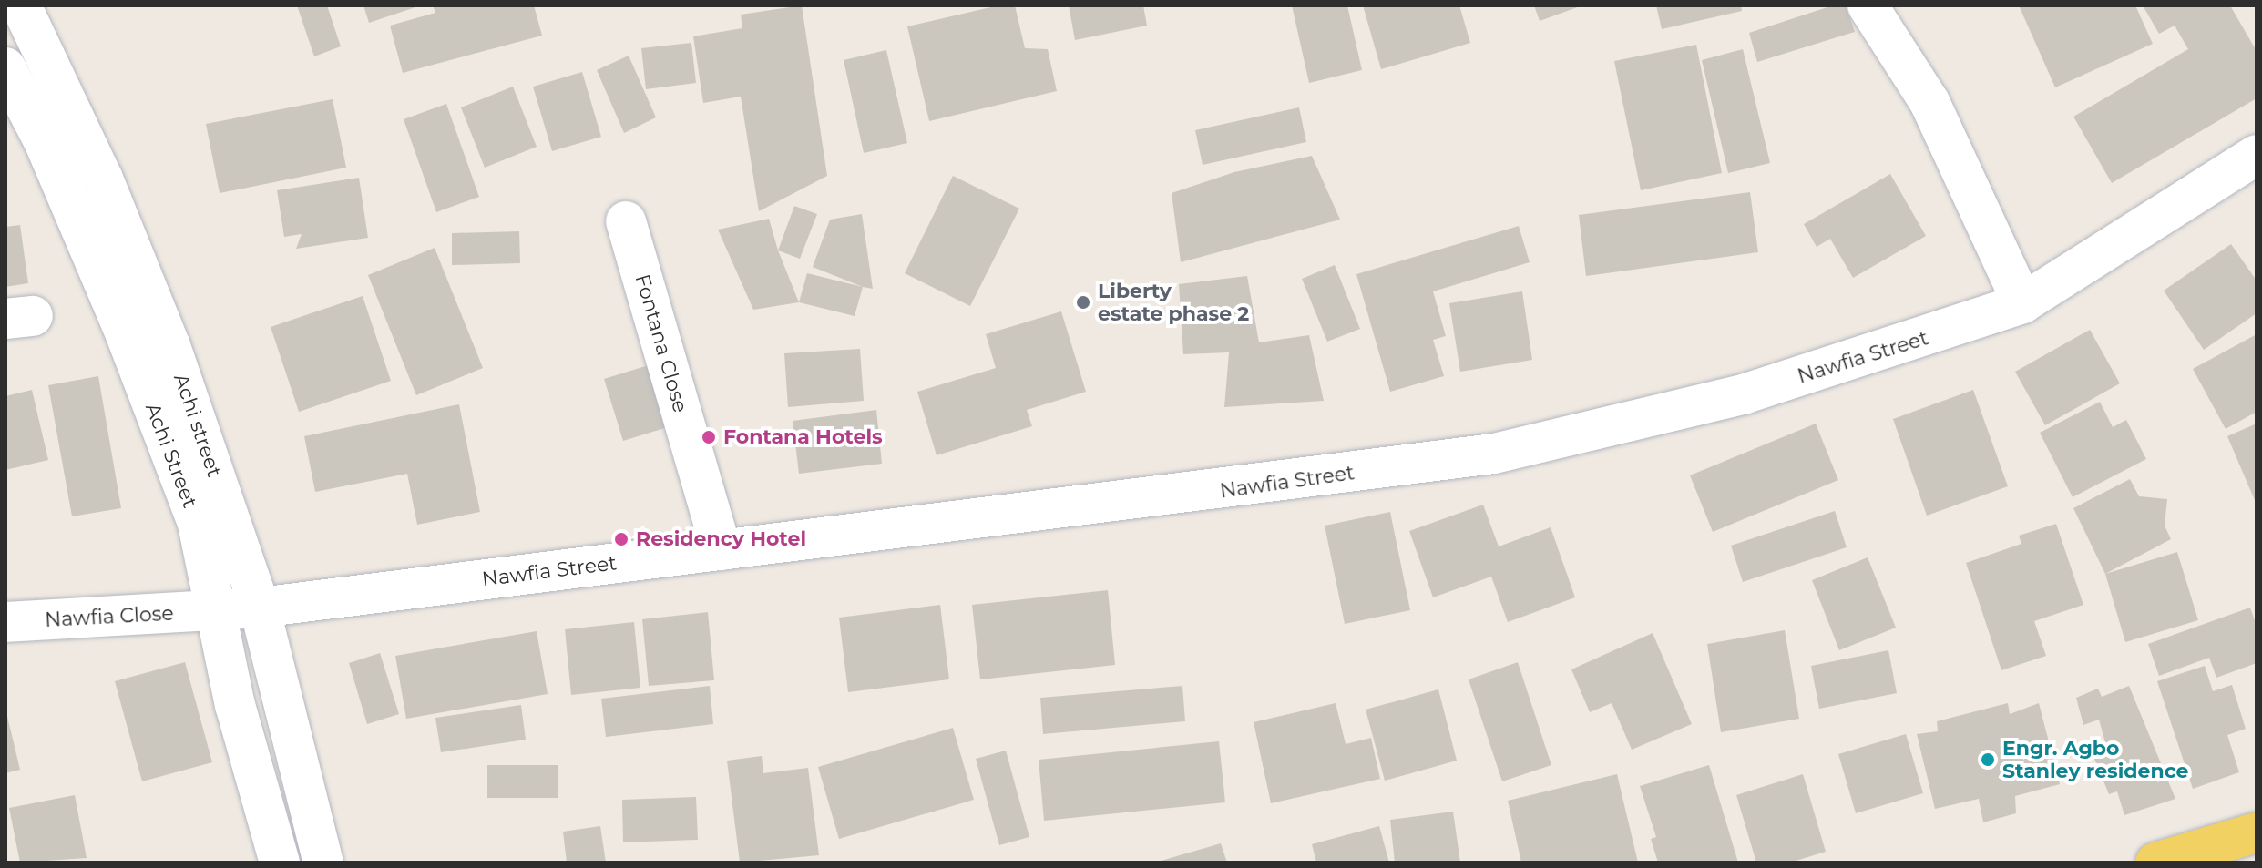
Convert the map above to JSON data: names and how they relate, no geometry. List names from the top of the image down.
{
  "streets": {
    "street": [
      "Fontana Close",
      "Nawfia Street",
      "Achi street",
      "Achi Street",
      "Nawfia Close"
    ]
  },
  "crossings": [
    ["Fontana Close", "Nawfia Street"],
    ["Nawfia Street", "Achi street"],
    ["Nawfia Street", "Achi Street"],
    ["Nawfia Street", "Nawfia Close"],
    ["Achi Street", "Nawfia Close"]
  ],
  "places": [
    "Liberty estate phase 2",
    "Fontana Hotels",
    "Residency Hotel",
    "Engr. Agbo Stanley residence"
  ]
}
